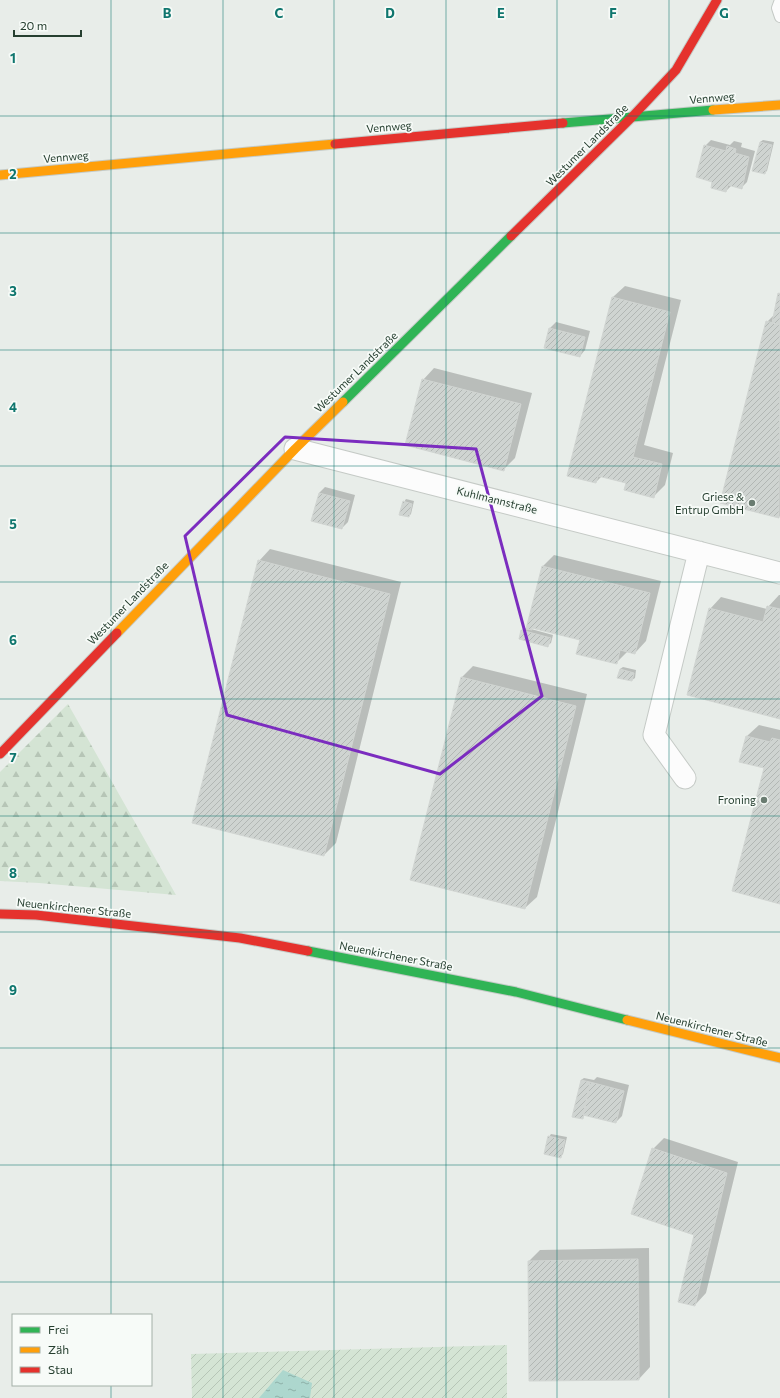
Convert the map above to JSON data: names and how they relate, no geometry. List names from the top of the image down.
{
  "streets": {
    "street": [
      "Vennweg",
      "Westumer Landstraße",
      "Kuhlmannstraße",
      "Neuenkirchener Straße"
    ]
  },
  "crossings": [
    ["Vennweg", "Westumer Landstraße"],
    ["Westumer Landstraße", "Kuhlmannstraße"]
  ],
  "places": ["Griese & Entrup GmbH", "Froning"],
  "legend": ["Frei", "Zäh", "Stau"],
  "scale_bar": "20 m",
  "grid": {
    "columns": [
      "B",
      "C",
      "D",
      "E",
      "F",
      "G"
    ],
    "rows": [
      "1",
      "2",
      "3",
      "4",
      "5",
      "6",
      "7",
      "8",
      "9"
    ]
  }
}
